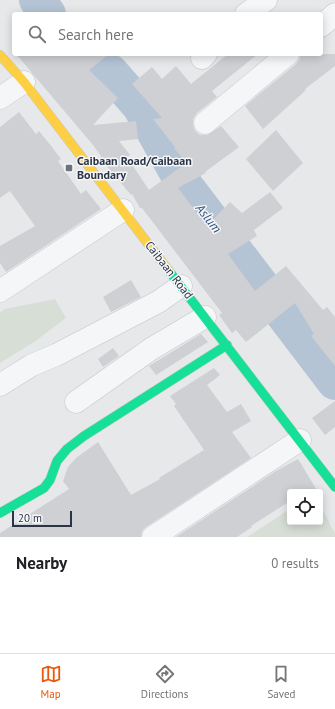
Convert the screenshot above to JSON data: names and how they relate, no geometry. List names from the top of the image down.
{
  "streets": {
    "street": ["Caibaan Road"]
  },
  "water": ["Aslum"],
  "places": {
    "transit": ["Caibaan Road/Caibaan Boundary"]
  },
  "scale_bar": "20 m",
  "page": {
    "search": "Search here",
    "scale": "20 m",
    "heading": ["Nearby", "0 results"],
    "nav": ["Map", "Directions", "Saved"]
  }
}
